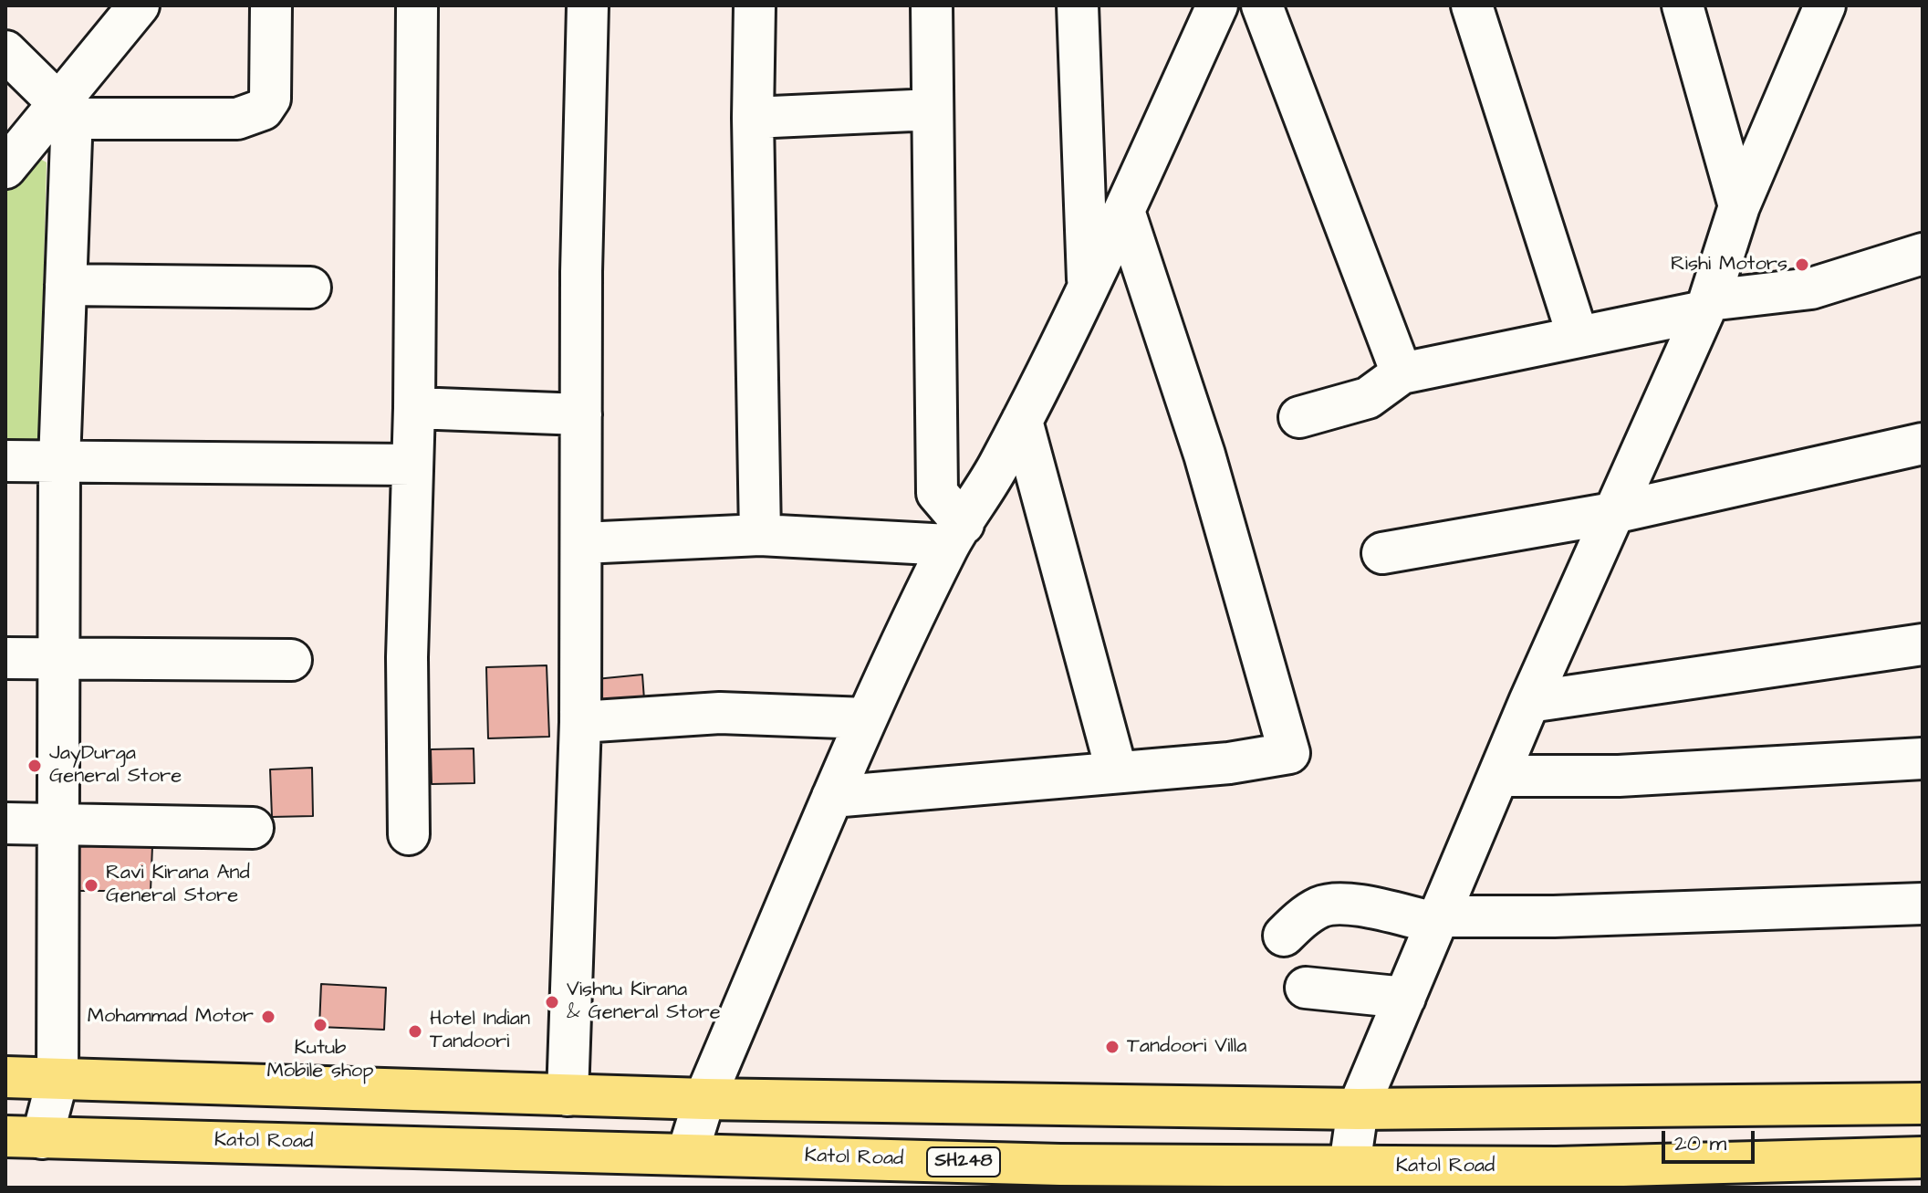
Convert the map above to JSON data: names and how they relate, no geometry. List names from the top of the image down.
{
  "streets": {
    "main road": ["Katol Road", "SH248"]
  },
  "places": [
    "Rishi Motors",
    "JayDurga General Store",
    "Ravi Kirana And General Store",
    "Vishnu Kirana & General Store",
    "Mohammad Motor",
    "Kutub Mobile shop",
    "Hotel Indian Tandoori",
    "Tandoori Villa"
  ],
  "scale_bar": "20 m"
}
